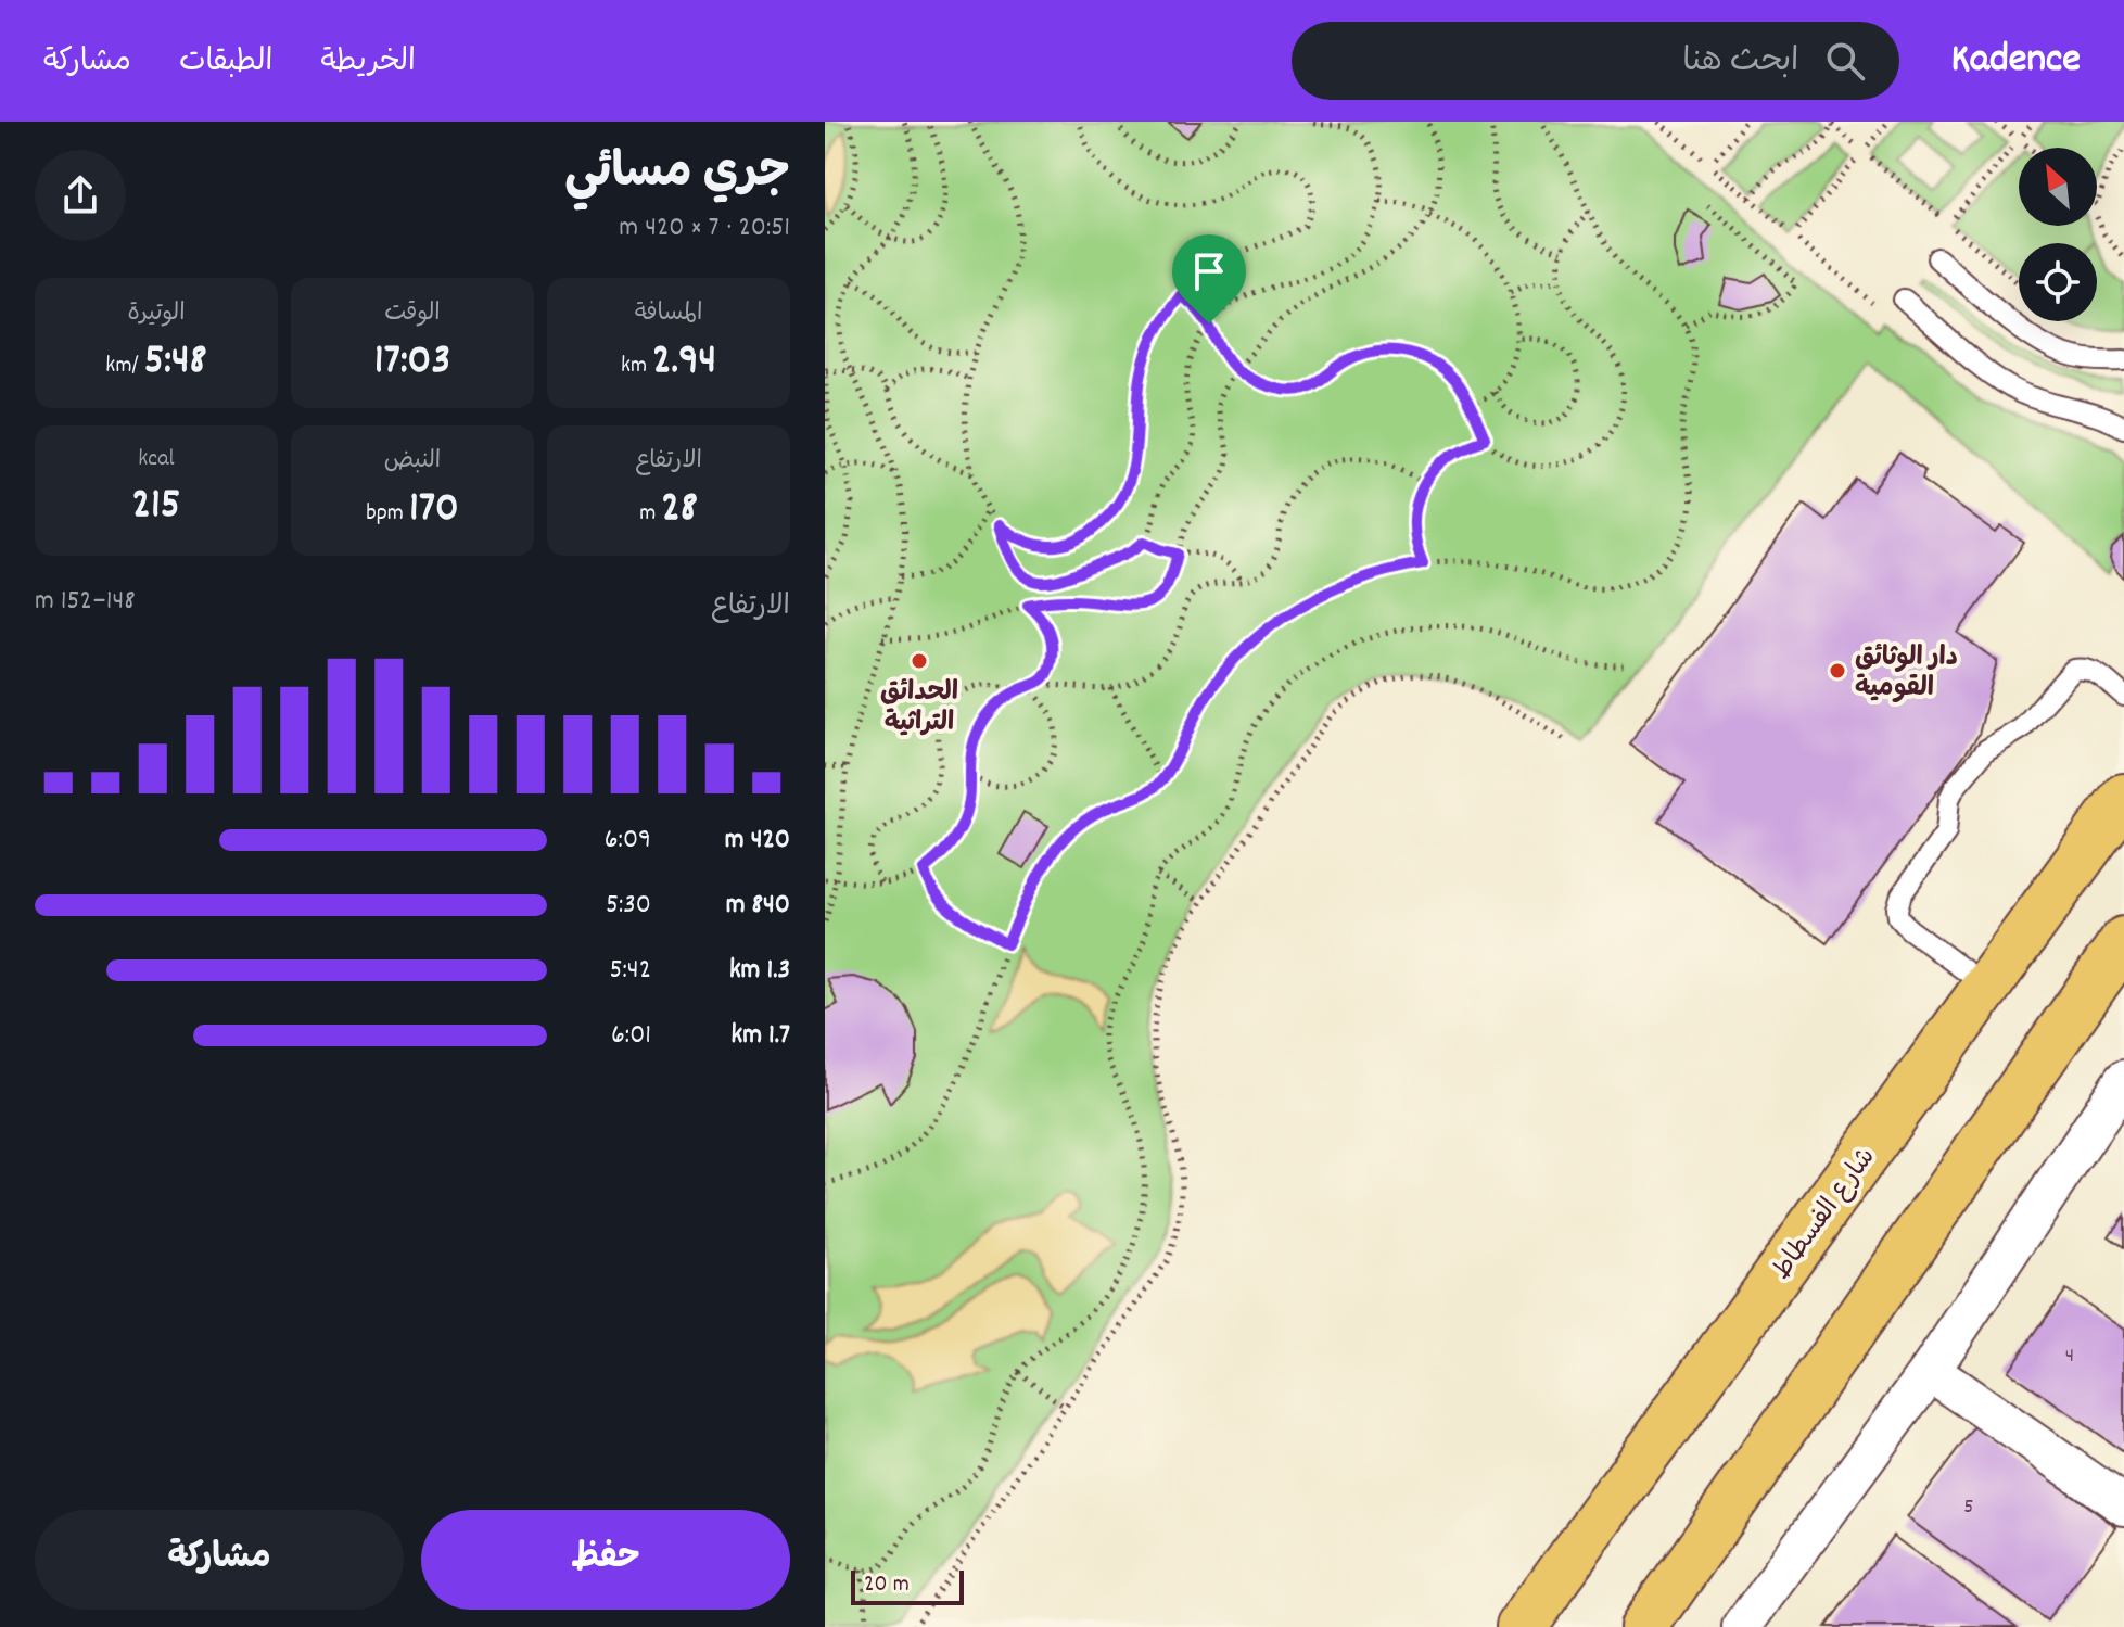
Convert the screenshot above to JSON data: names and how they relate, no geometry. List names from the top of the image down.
{
  "streets": {
    "main road": ["شارع الفسطاط"]
  },
  "places": ["الحدائق التراثية", "دار الوثائق القومية"],
  "house_numbers": ["4", "5"],
  "scale_bar": "20 m",
  "north": "top left",
  "page": {
    "header": "Kadence",
    "search": "ابحث هنا",
    "nav": ["الخريطة", "الطبقات", "مشاركة"],
    "heading": ["جري مسائي", "20:51 · 7 × 420 m"],
    "stats": [
      ["المسافة", "2.94 km"],
      ["الوقت", "17:03"],
      ["الوتيرة", "5:48 /km"],
      ["الارتفاع", "28 m"],
      ["النبض", "170 bpm"],
      ["kcal", "215"]
    ],
    "chart": ["الارتفاع", "148–152 m"],
    "list": [
      {
        "name": "420 m",
        "note": "6:09"
      },
      {
        "name": "840 m",
        "note": "5:30"
      },
      {
        "name": "1.3 km",
        "note": "5:42"
      },
      {
        "name": "1.7 km",
        "note": "6:01"
      }
    ],
    "buttons": ["حفظ", "مشاركة"],
    "scale": "20 m"
  }
}
